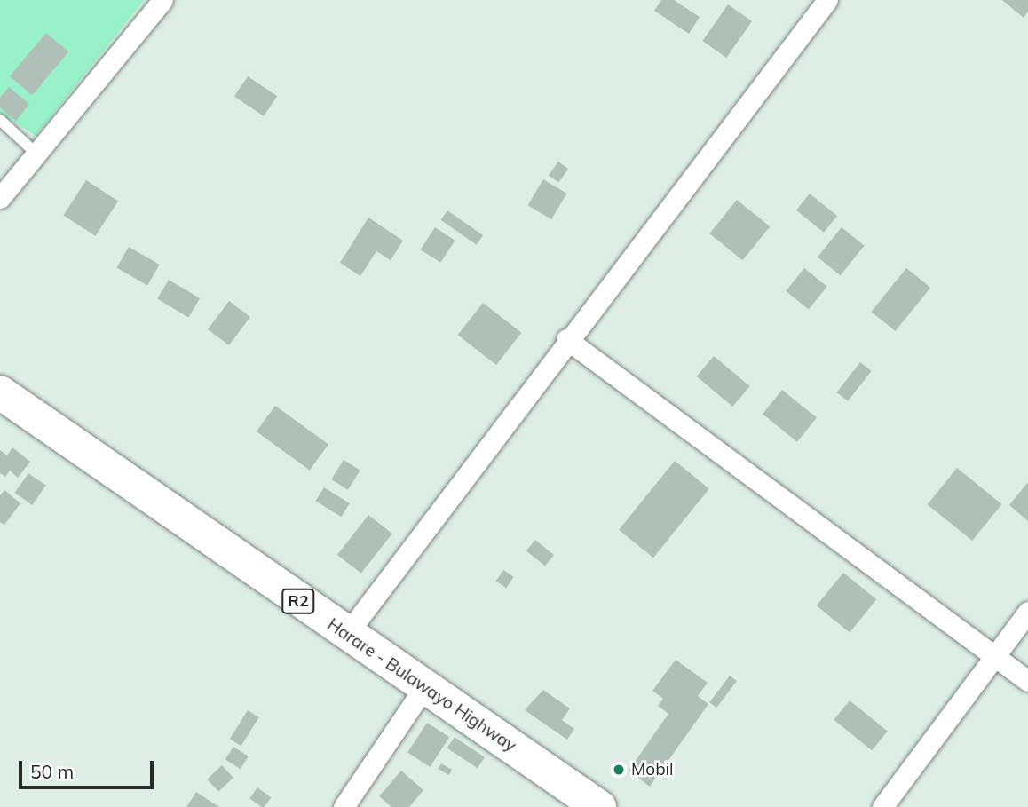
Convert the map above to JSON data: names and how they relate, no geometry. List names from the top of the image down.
{
  "streets": {
    "highway": ["R2", "Harare - Bulawayo Highway"]
  },
  "places": ["Mobil"],
  "scale_bar": "50 m"
}
